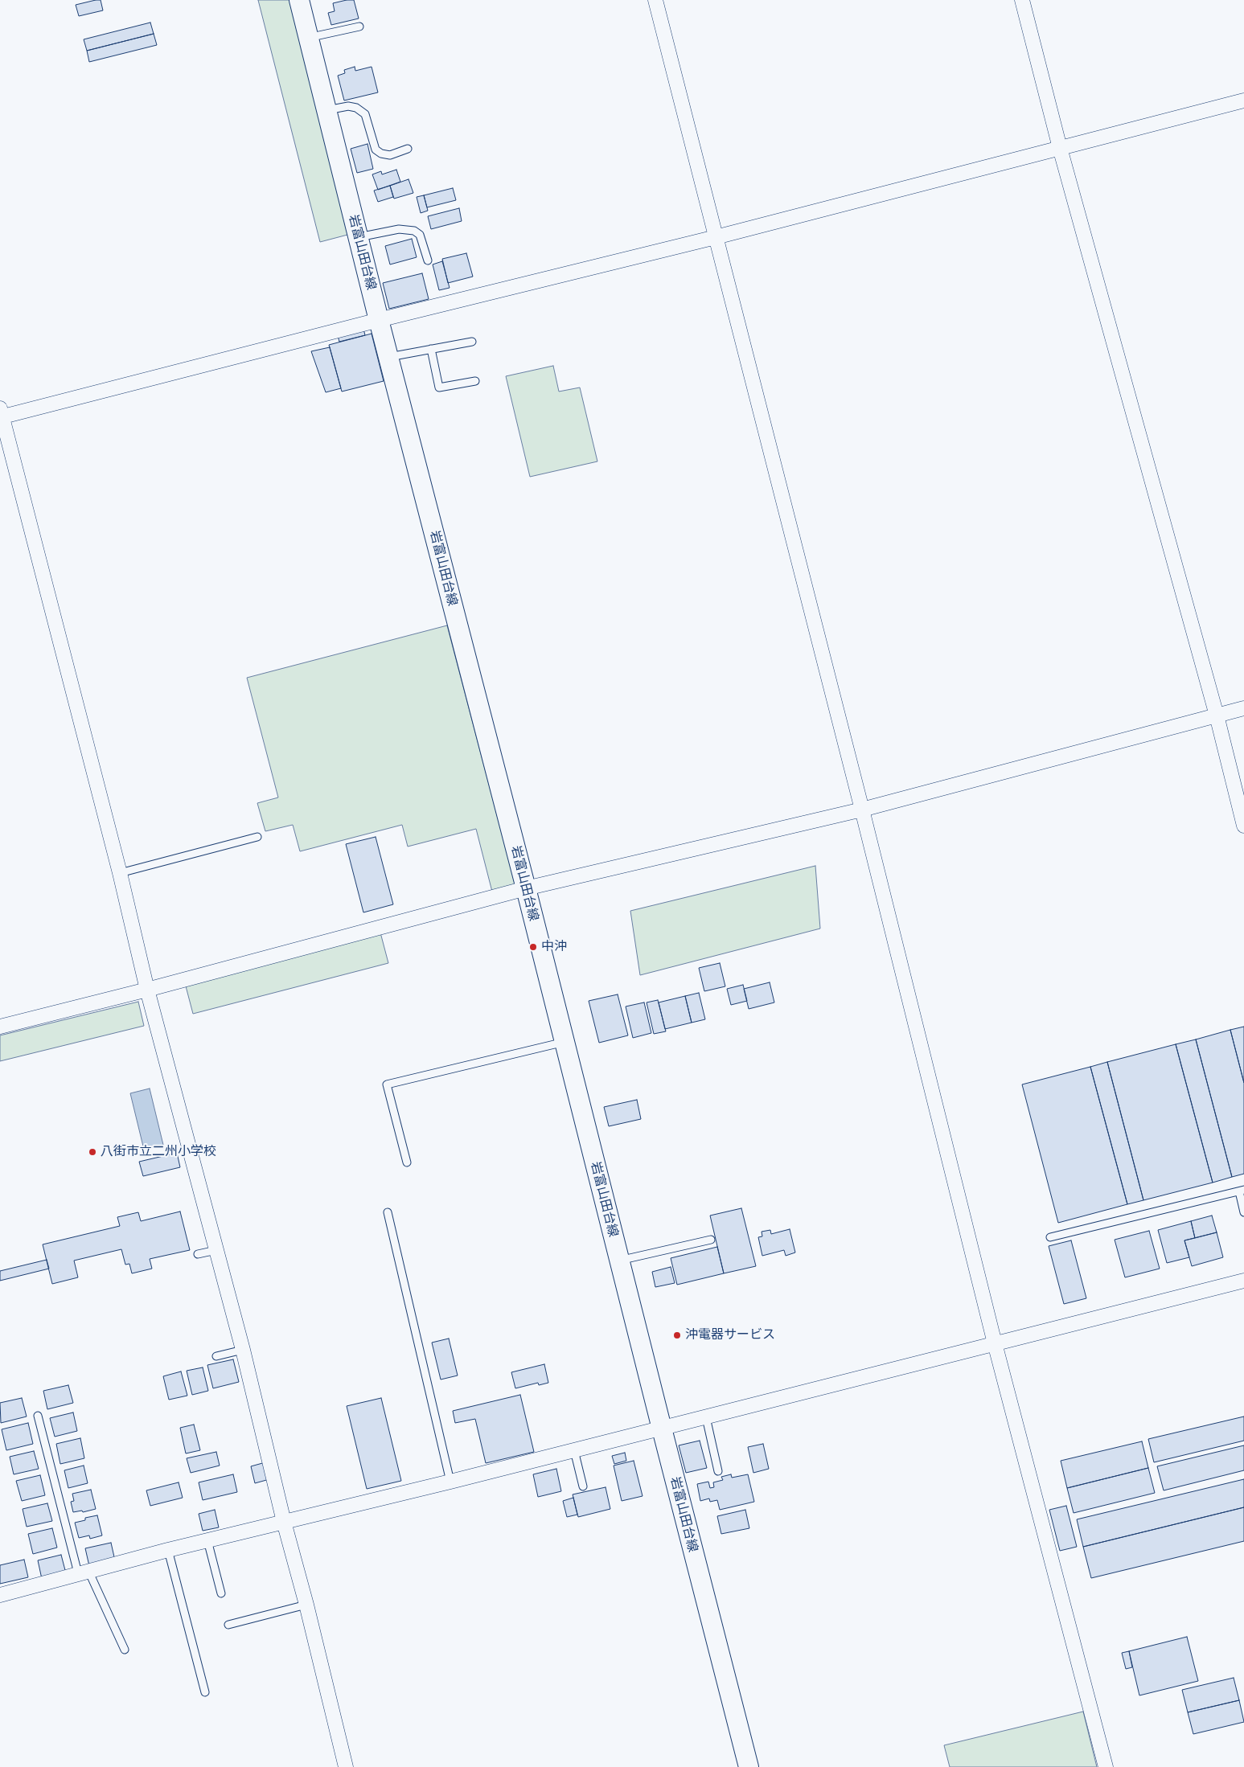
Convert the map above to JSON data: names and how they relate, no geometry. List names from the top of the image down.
{
  "streets": {
    "main road": ["岩富山田台線"]
  },
  "places": ["中沖", "八街市立二州小学校", "沖電器サービス"]
}
